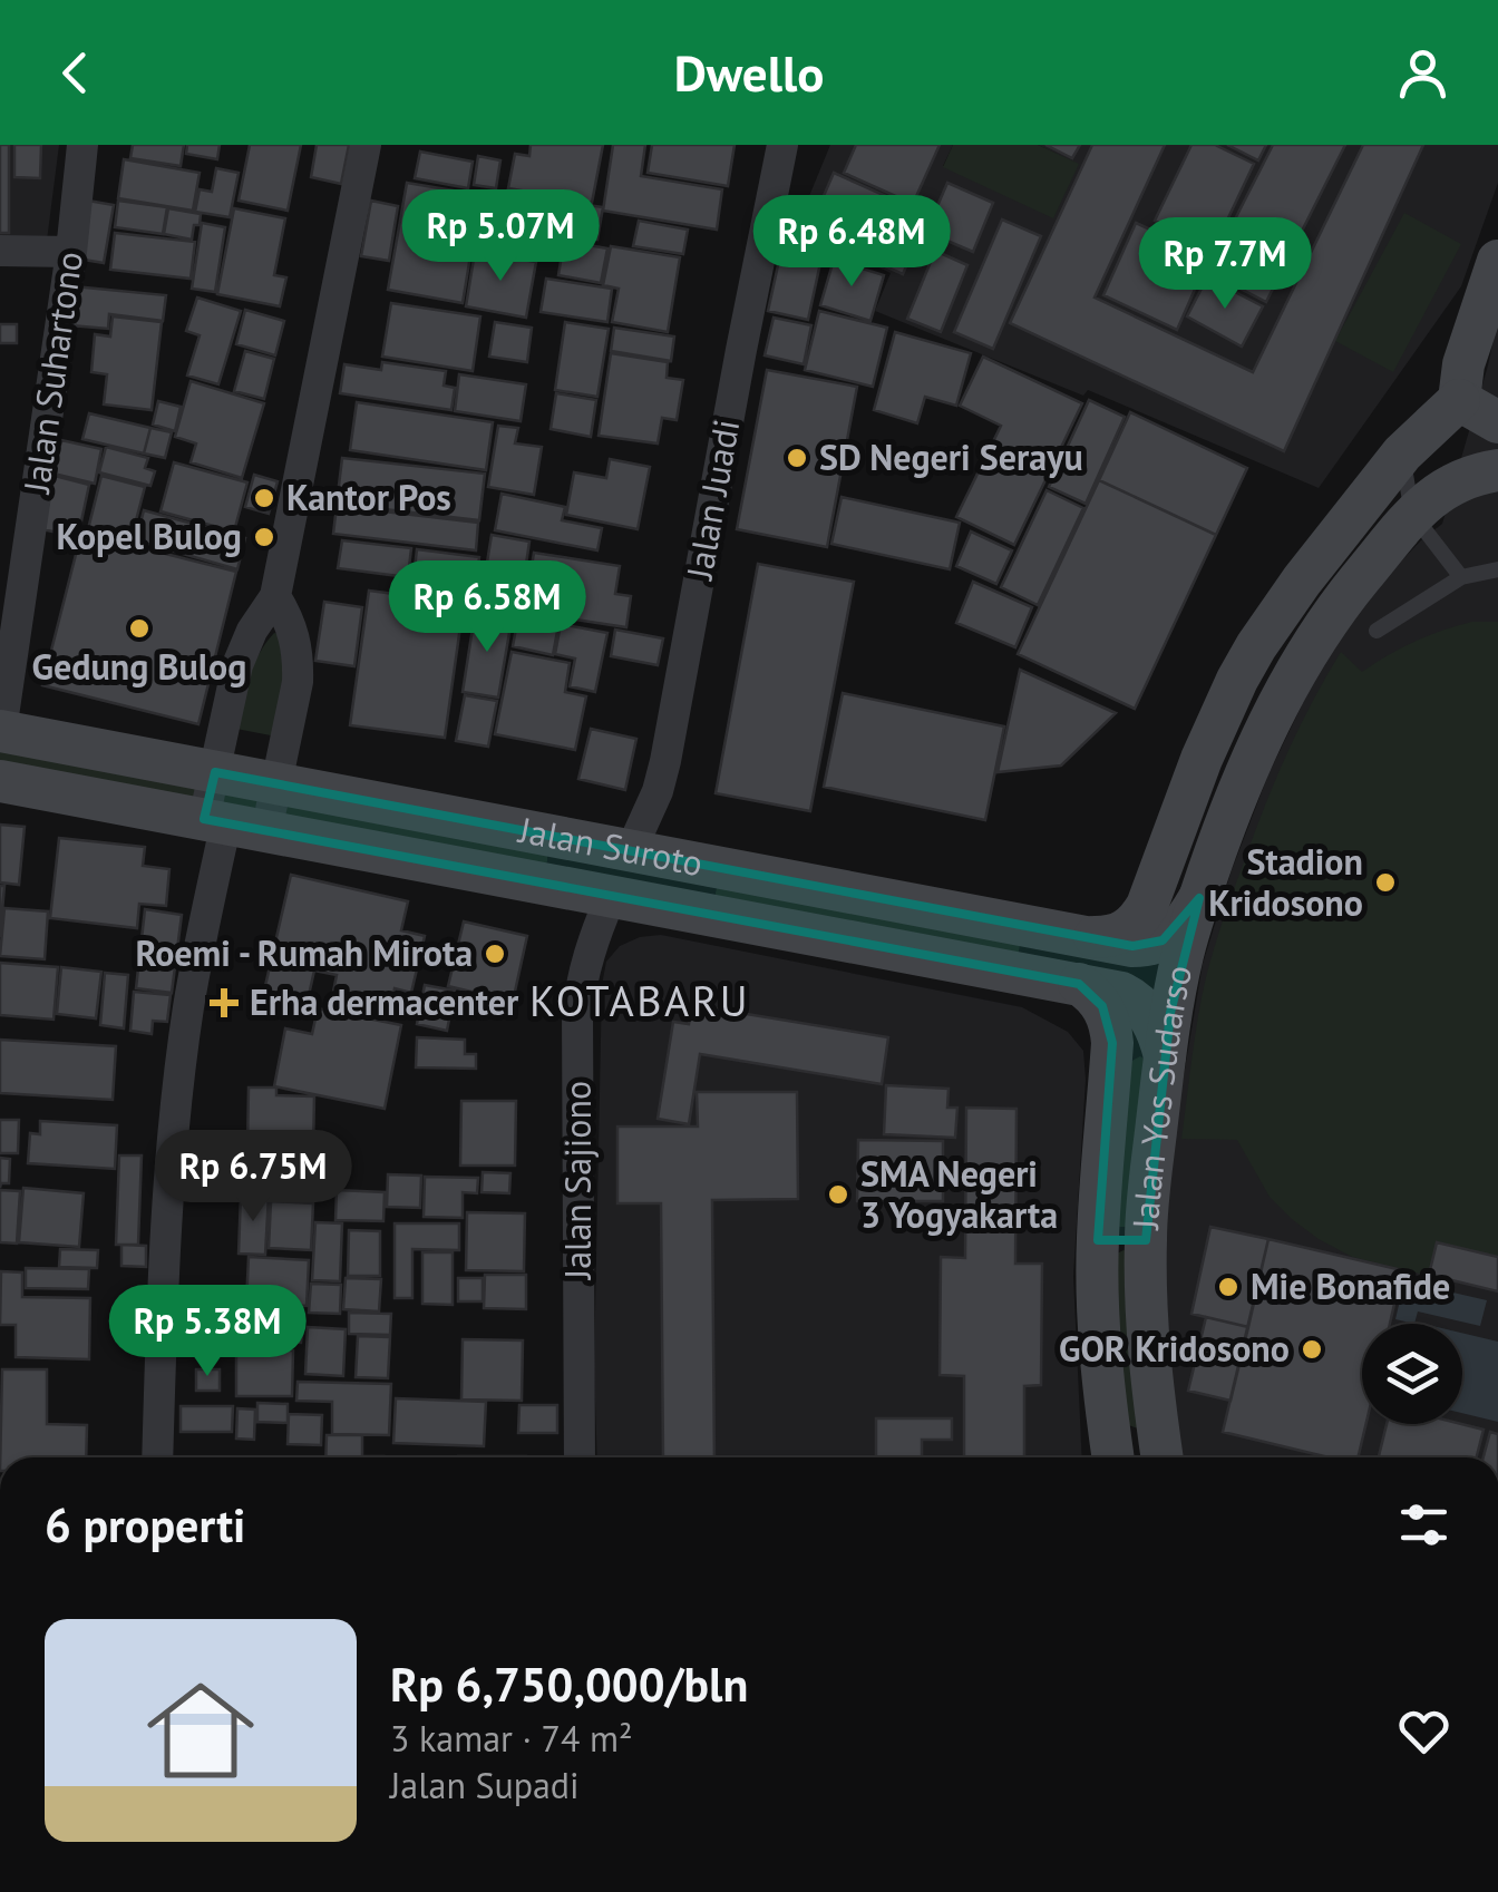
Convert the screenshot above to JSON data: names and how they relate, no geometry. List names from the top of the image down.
{
  "streets": {
    "main road": ["Jalan Suroto", "Jalan Yos Sudarso"],
    "street": ["Jalan Suhartono", "Jalan Juadi", "Jalan Sajiono"]
  },
  "crossings": [
    ["Jalan Suhartono", "Jalan Suroto"],
    ["Jalan Juadi", "Jalan Suroto"],
    ["Jalan Suroto", "Jalan Yos Sudarso"],
    ["Jalan Suroto", "Jalan Sajiono"]
  ],
  "districts": ["KOTABARU"],
  "places": {
    "other": [
      "SD Negeri Serayu",
      "Kantor Pos",
      "Kopel Bulog",
      "Gedung Bulog",
      "Stadion Kridosono",
      "Roemi - Rumah Mirota",
      "SMA Negeri 3 Yogyakarta",
      "Mie Bonafide",
      "GOR Kridosono"
    ],
    "health": ["Erha dermacenter"]
  },
  "page": {
    "header": "Dwello",
    "price": [
      "Rp 5.07M",
      "Rp 6.48M",
      "Rp 7.7M",
      "Rp 6.58M",
      "Rp 6.75M",
      "Rp 5.38M"
    ],
    "heading": "6 properti",
    "list": [
      {
        "name": "Rp 6,750,000/bln",
        "note": "3 kamar · 74 m² · Jalan Supadi"
      }
    ]
  }
}
